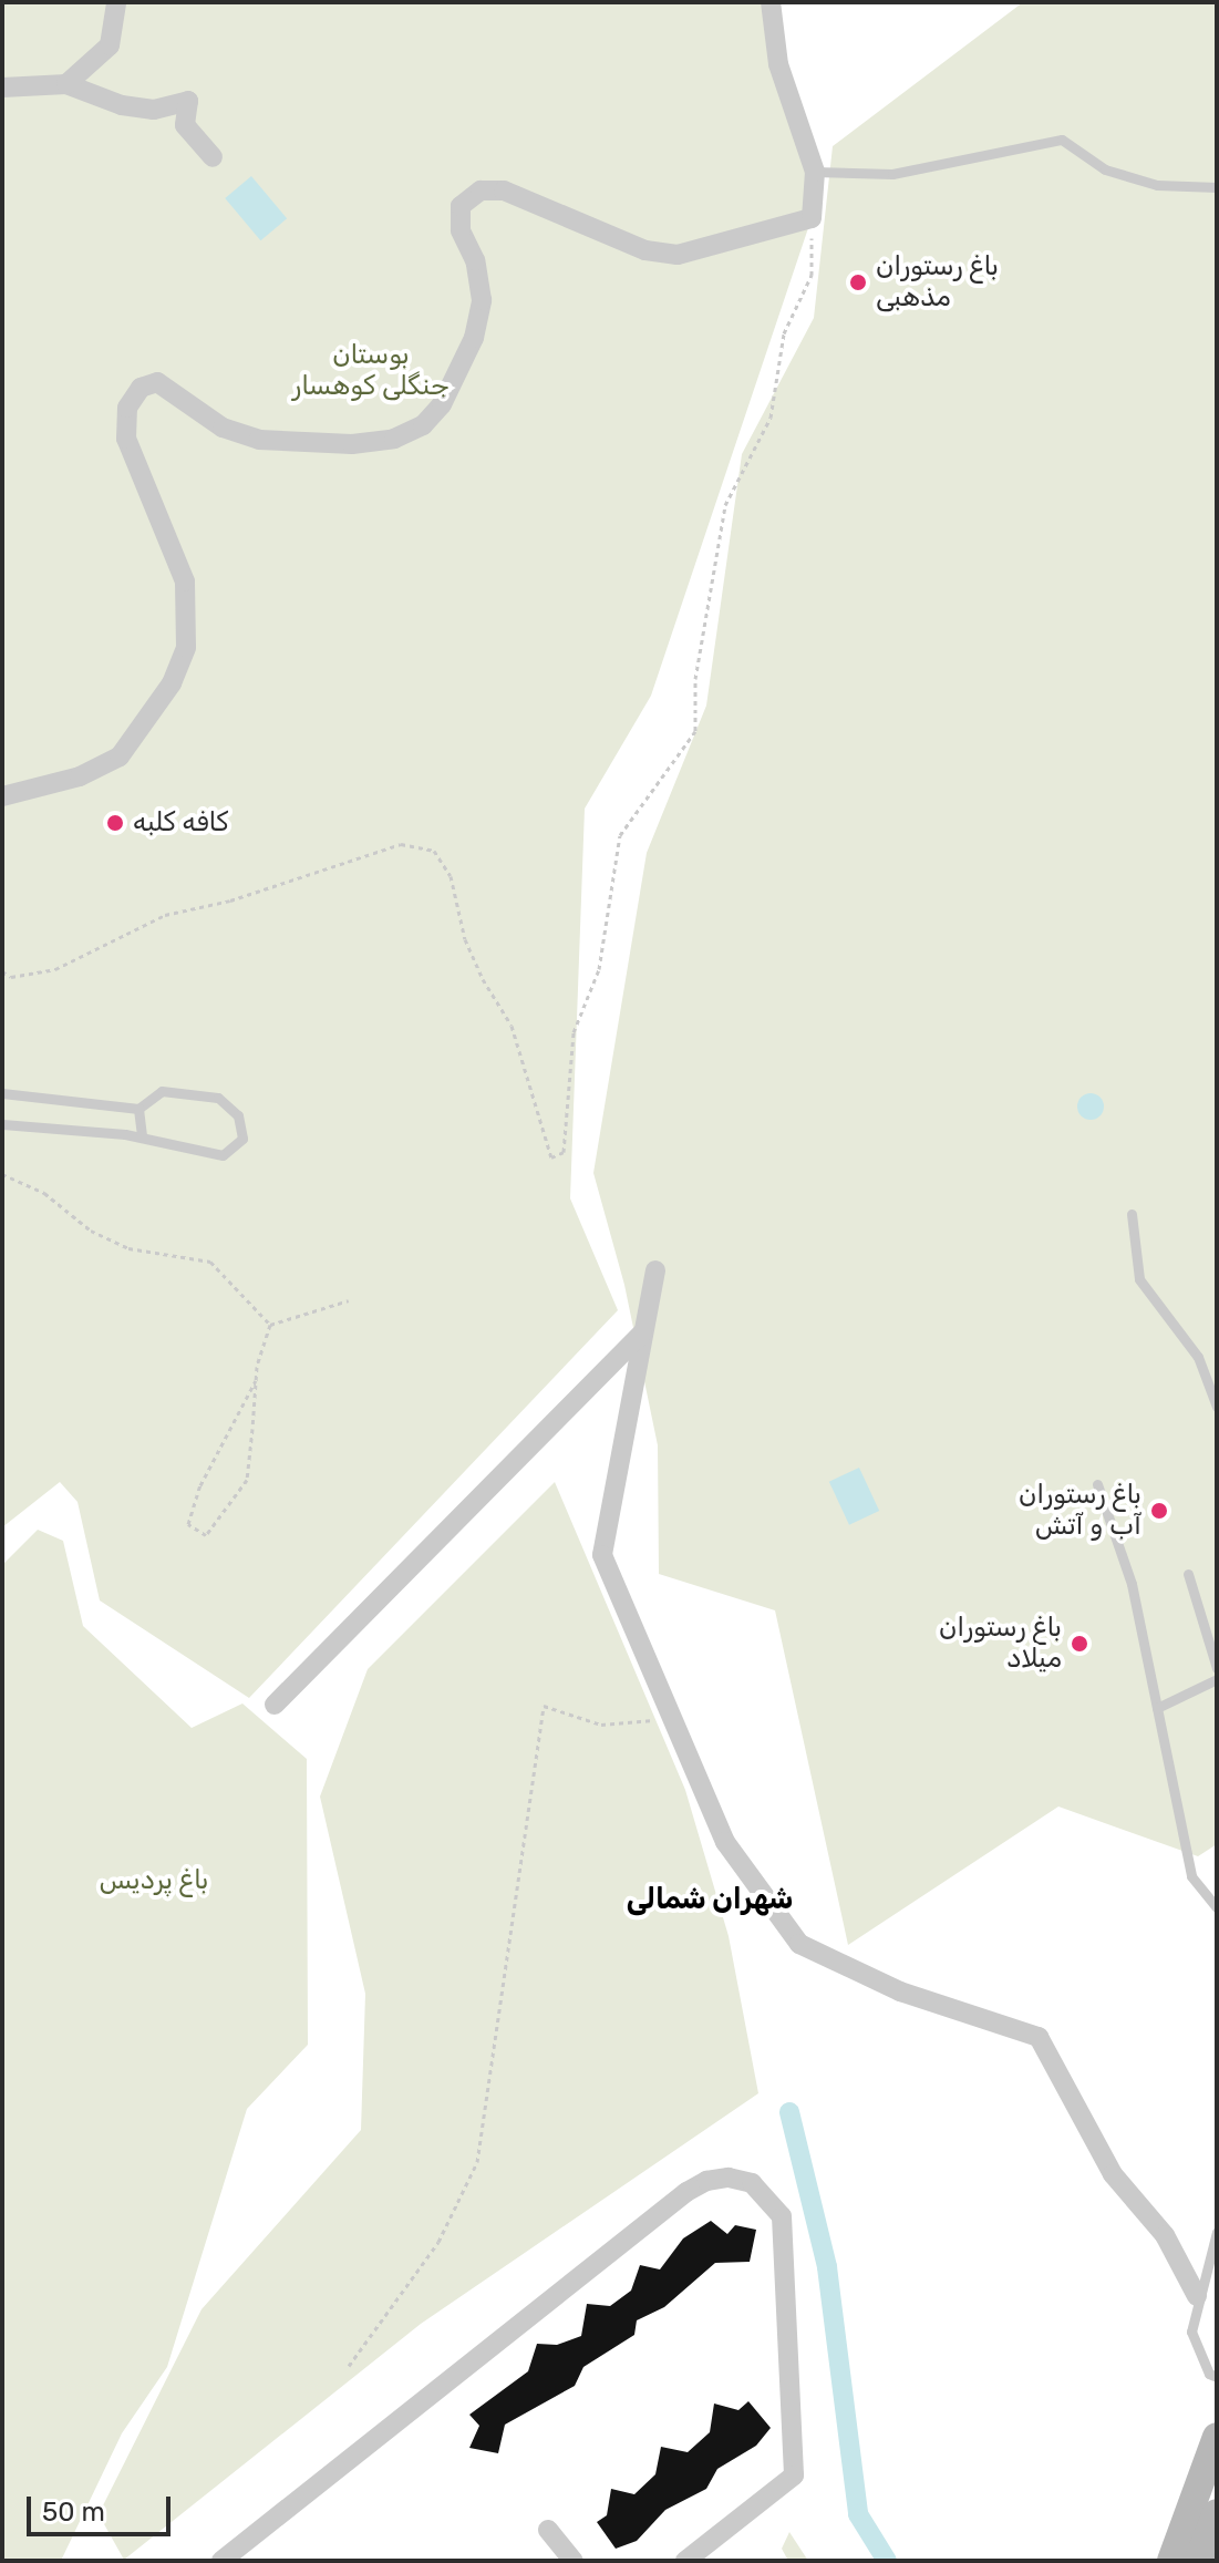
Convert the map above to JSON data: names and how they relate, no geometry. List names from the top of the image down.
{
  "districts": ["شهران شمالی"],
  "parks": ["بوستان جنگلی کوهسار", "باغ پردیس"],
  "places": [
    "باغ رستوران مذهبی",
    "کافه کلبه",
    "باغ رستوران آب و آتش",
    "باغ رستوران میلاد"
  ],
  "scale_bar": "50 m"
}
